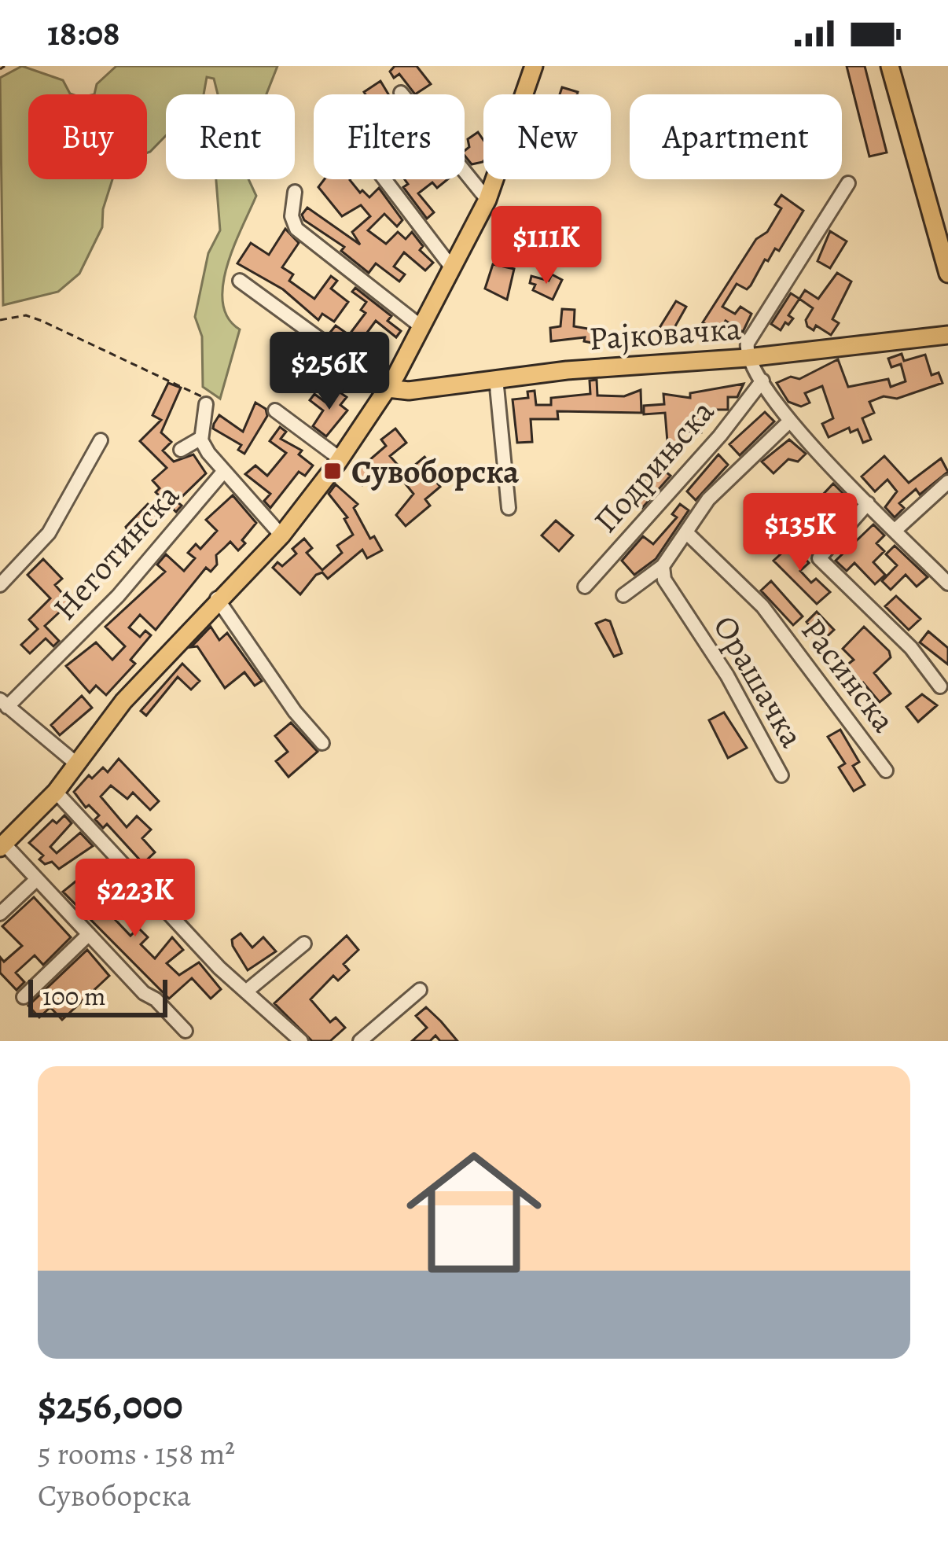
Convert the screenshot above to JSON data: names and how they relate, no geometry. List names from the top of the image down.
{
  "streets": {
    "main road": ["Рајковачка"],
    "street": [
      "Подрињска",
      "Неготинска",
      "Расинска",
      "Орашачка"
    ]
  },
  "crossings": [
    ["Подрињска", "Расинска"],
    ["Подрињска", "Орашачка"]
  ],
  "places": {
    "transit": ["Сувоборска"]
  },
  "scale_bar": "100 m",
  "page": {
    "status": "18:08",
    "chip": [
      "Buy",
      "Rent",
      "Filters",
      "New",
      "Apartment"
    ],
    "price": [
      "$111K",
      "$256K",
      "$135K",
      "$223K"
    ],
    "scale": "100 m",
    "list": [
      {
        "name": "$256,000",
        "note": "5 rooms · 158 m² · Сувоборска"
      }
    ]
  }
}
